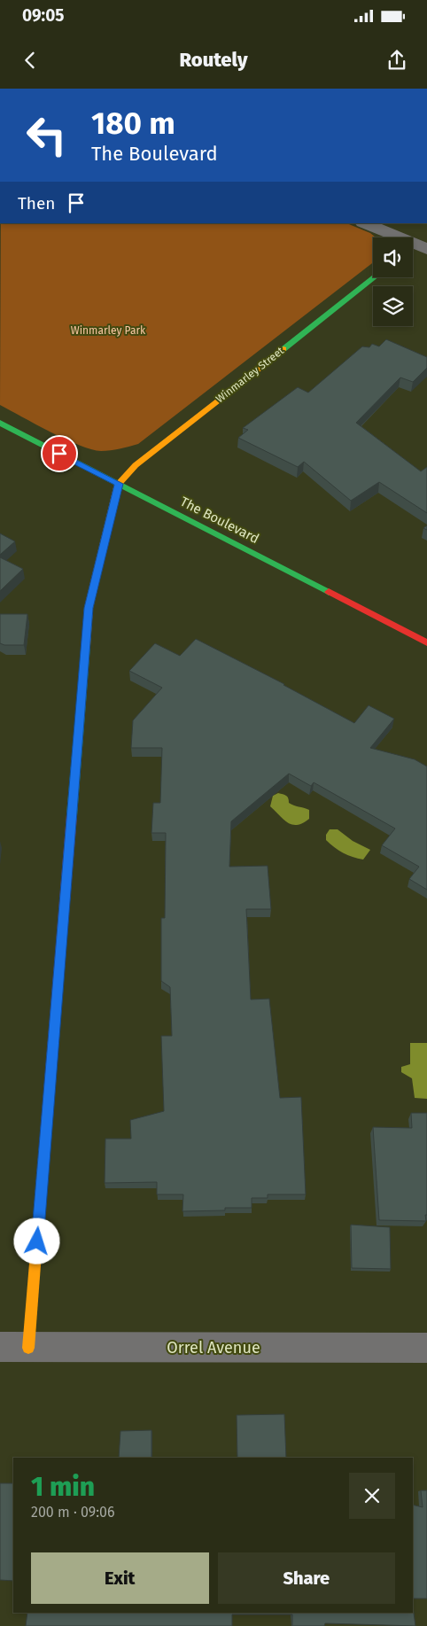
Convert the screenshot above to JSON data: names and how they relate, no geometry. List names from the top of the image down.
{
  "streets": {
    "street": ["Winmarley Street", "The Boulevard", "Orrel Avenue"]
  },
  "crossings": [
    ["Winmarley Street", "The Boulevard"]
  ],
  "parks": ["Winmarley Park"],
  "page": {
    "status": "09:05",
    "header": "Routely",
    "turn": ["180 m", "The Boulevard"],
    "then": "Then",
    "heading": ["1 min", "200 m · 09:06"],
    "buttons": ["Exit", "Share"]
  }
}
